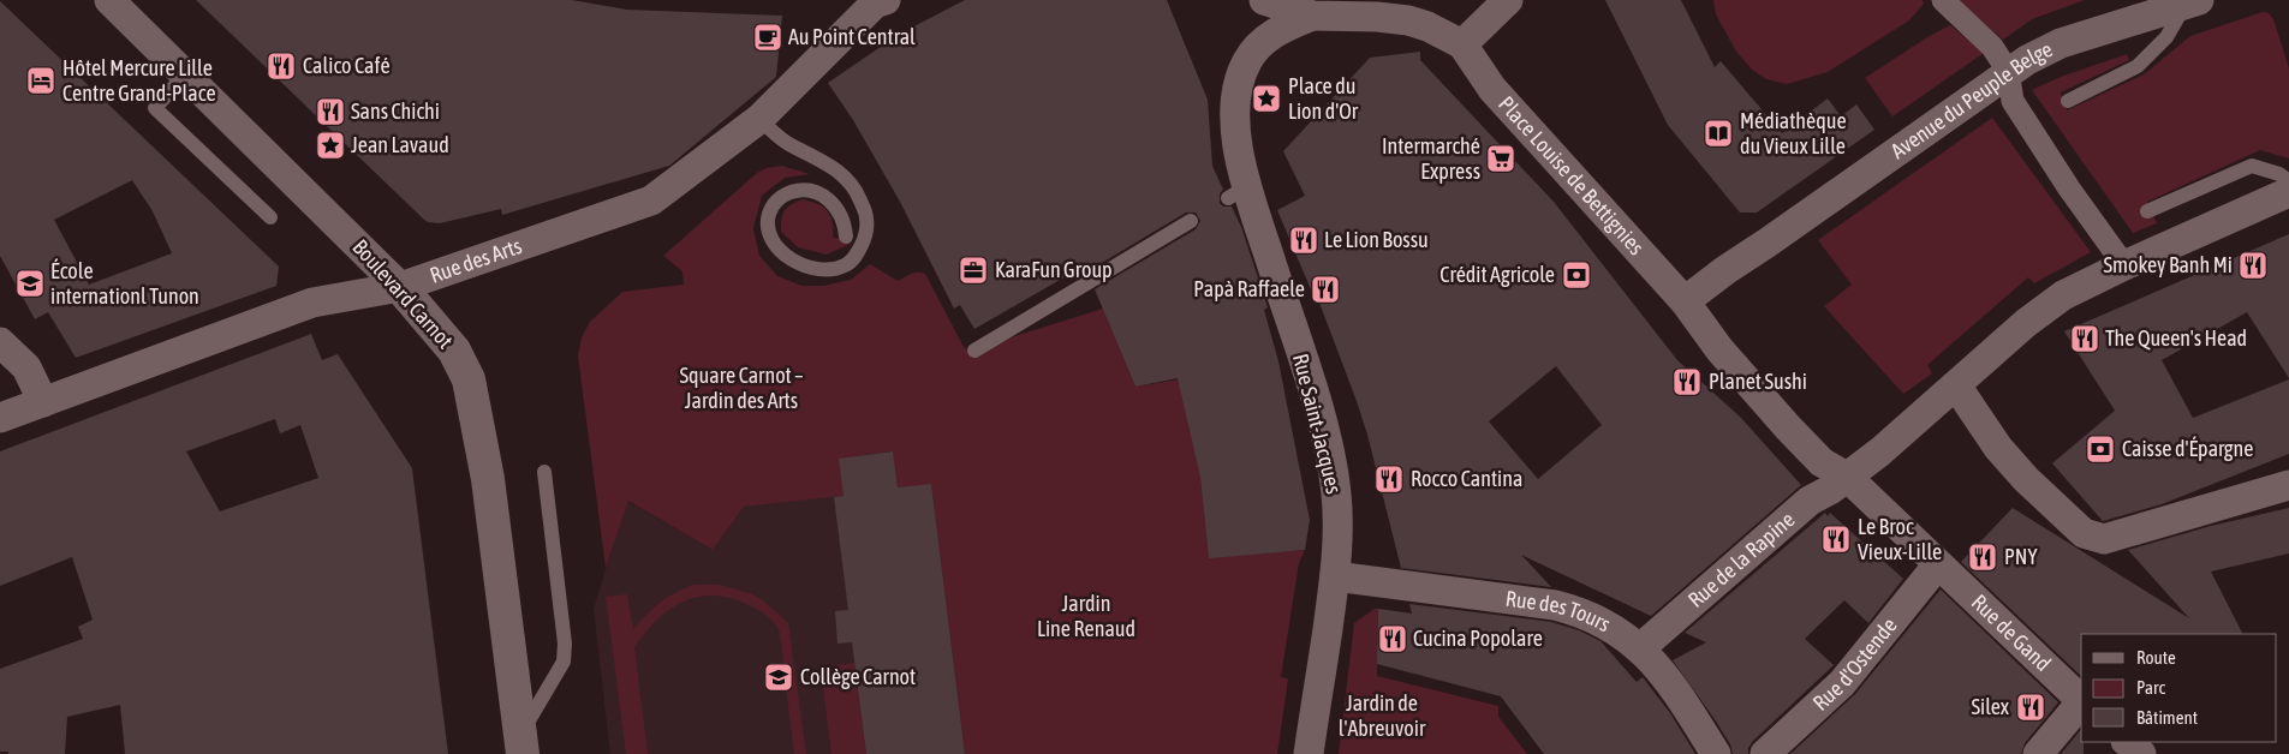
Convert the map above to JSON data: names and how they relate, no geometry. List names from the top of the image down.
{
  "streets": {
    "street": [
      "Avenue du Peuple Belge",
      "Place Louise de Bettignies",
      "Rue des Arts",
      "Boulevard Carnot",
      "Rue Saint-Jacques",
      "Rue de la Rapine",
      "Rue des Tours",
      "Rue de Gand",
      "Rue d'Ostende"
    ]
  },
  "crossings": [
    ["Avenue du Peuple Belge", "Place Louise de Bettignies"],
    ["Place Louise de Bettignies", "Rue Saint-Jacques"],
    ["Place Louise de Bettignies", "Rue de la Rapine"],
    ["Place Louise de Bettignies", "Rue de Gand"],
    ["Place Louise de Bettignies", "Rue d'Ostende"],
    ["Rue des Arts", "Boulevard Carnot"],
    ["Rue Saint-Jacques", "Rue des Tours"],
    ["Rue de la Rapine", "Rue des Tours"],
    ["Rue de Gand", "Rue d'Ostende"]
  ],
  "parks": ["Square Carnot – Jardin des Arts", "Jardin Line Renaud", "Jardin de l'Abreuvoir"],
  "places": {
    "cafe": ["Au Point Central"],
    "restaurant": [
      "Calico Café",
      "Sans Chichi",
      "Le Lion Bossu",
      "Smokey Banh Mi",
      "Papà Raffaele",
      "The Queen's Head",
      "Planet Sushi",
      "Rocco Cantina",
      "Le Broc Vieux-Lille",
      "PNY",
      "Cucina Popolare",
      "Silex"
    ],
    "hotel": ["Hôtel Mercure Lille Centre Grand-Place"],
    "place": ["Place du Lion d'Or", "Jean Lavaud"],
    "library": ["Médiathèque du Vieux Lille"],
    "supermarket": ["Intermarché Express"],
    "office": ["KaraFun Group"],
    "bank": ["Crédit Agricole", "Caisse d'Épargne"],
    "school or university": ["École internationl Tunon", "Collège Carnot"]
  },
  "legend": ["Route", "Parc", "Bâtiment"]
}
